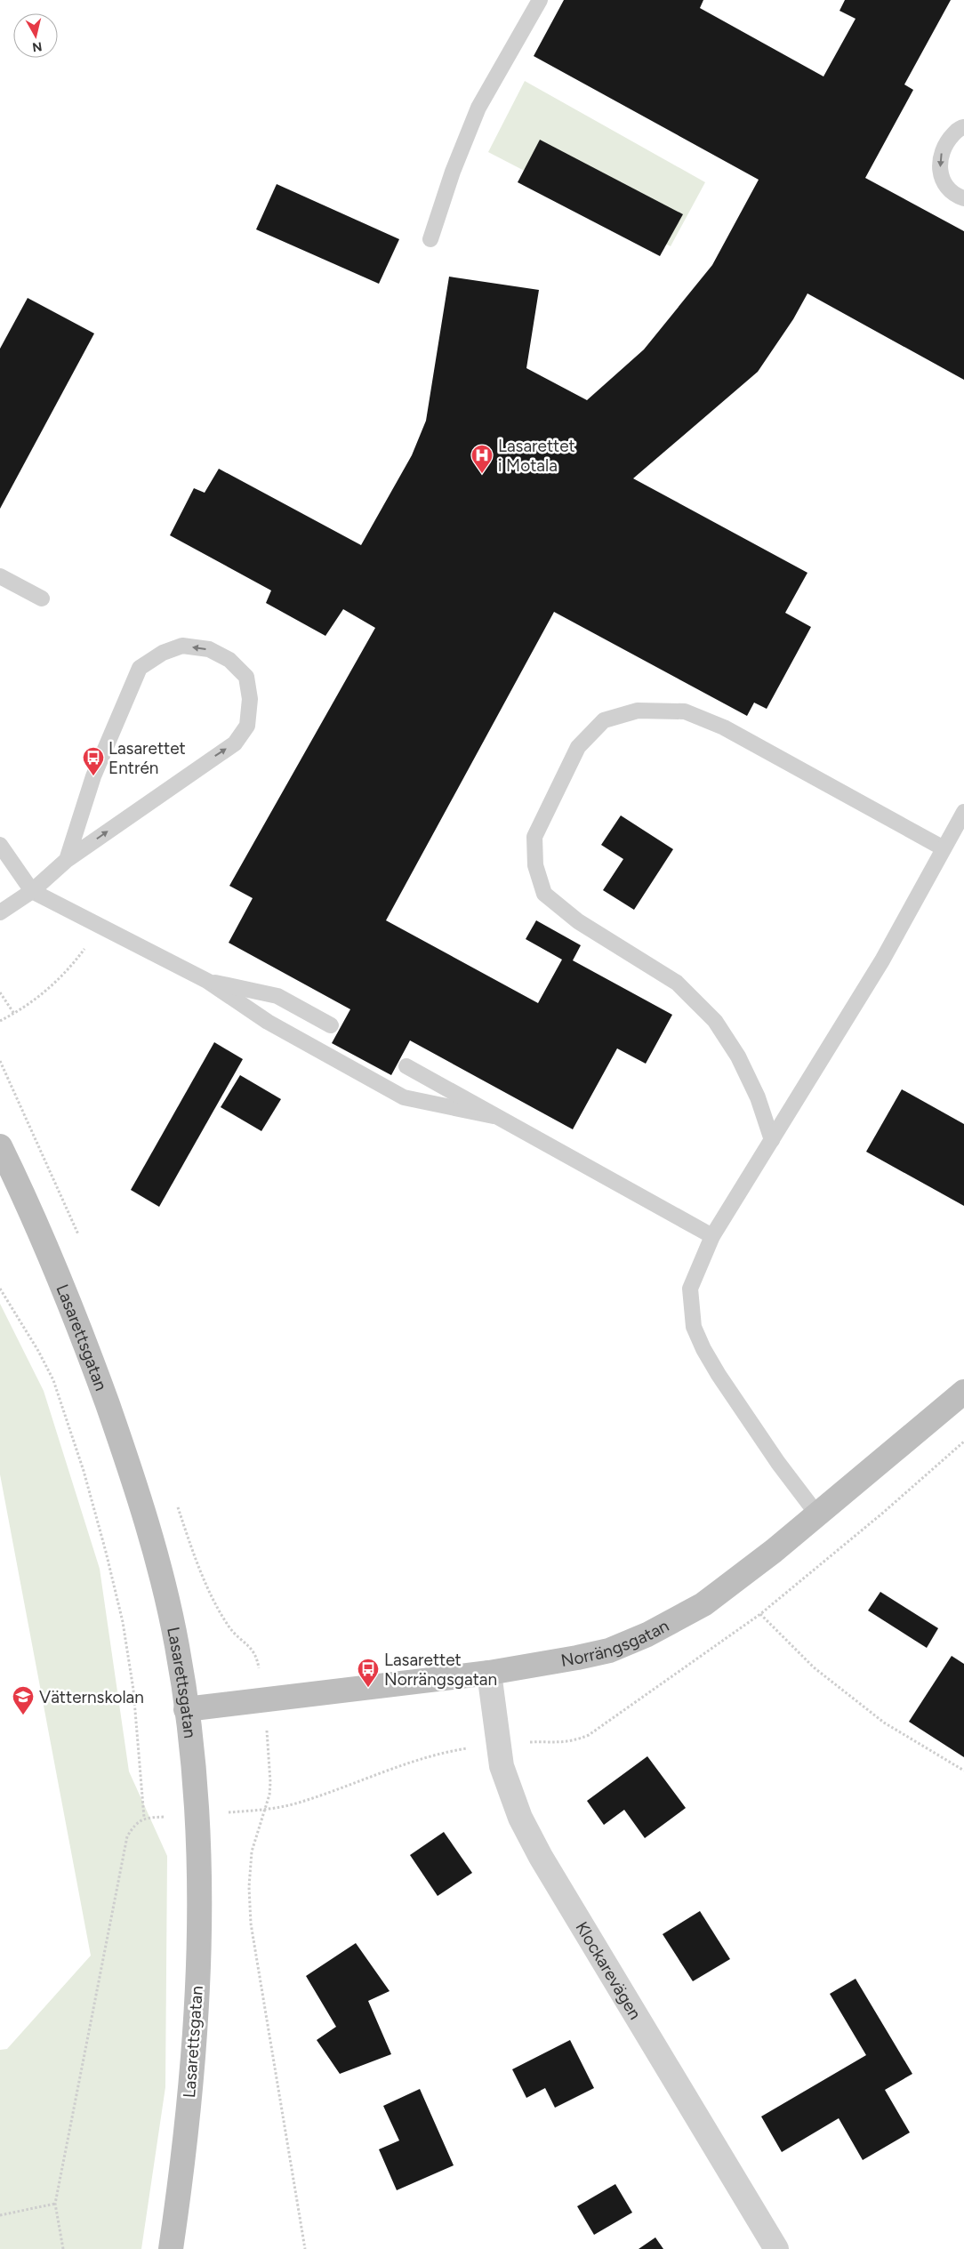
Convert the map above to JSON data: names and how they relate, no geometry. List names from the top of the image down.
{
  "streets": {
    "street": ["Lasarettsgatan", "Norrängsgatan", "Klockarevägen"]
  },
  "crossings": [
    ["Lasarettsgatan", "Norrängsgatan"],
    ["Norrängsgatan", "Klockarevägen"]
  ],
  "places": {
    "hospital": ["Lasarettet i Motala"],
    "bus stop": ["Lasarettet Entrén", "Lasarettet Norrängsgatan"],
    "school or university": ["Vätternskolan"]
  },
  "north": "bottom"
}
